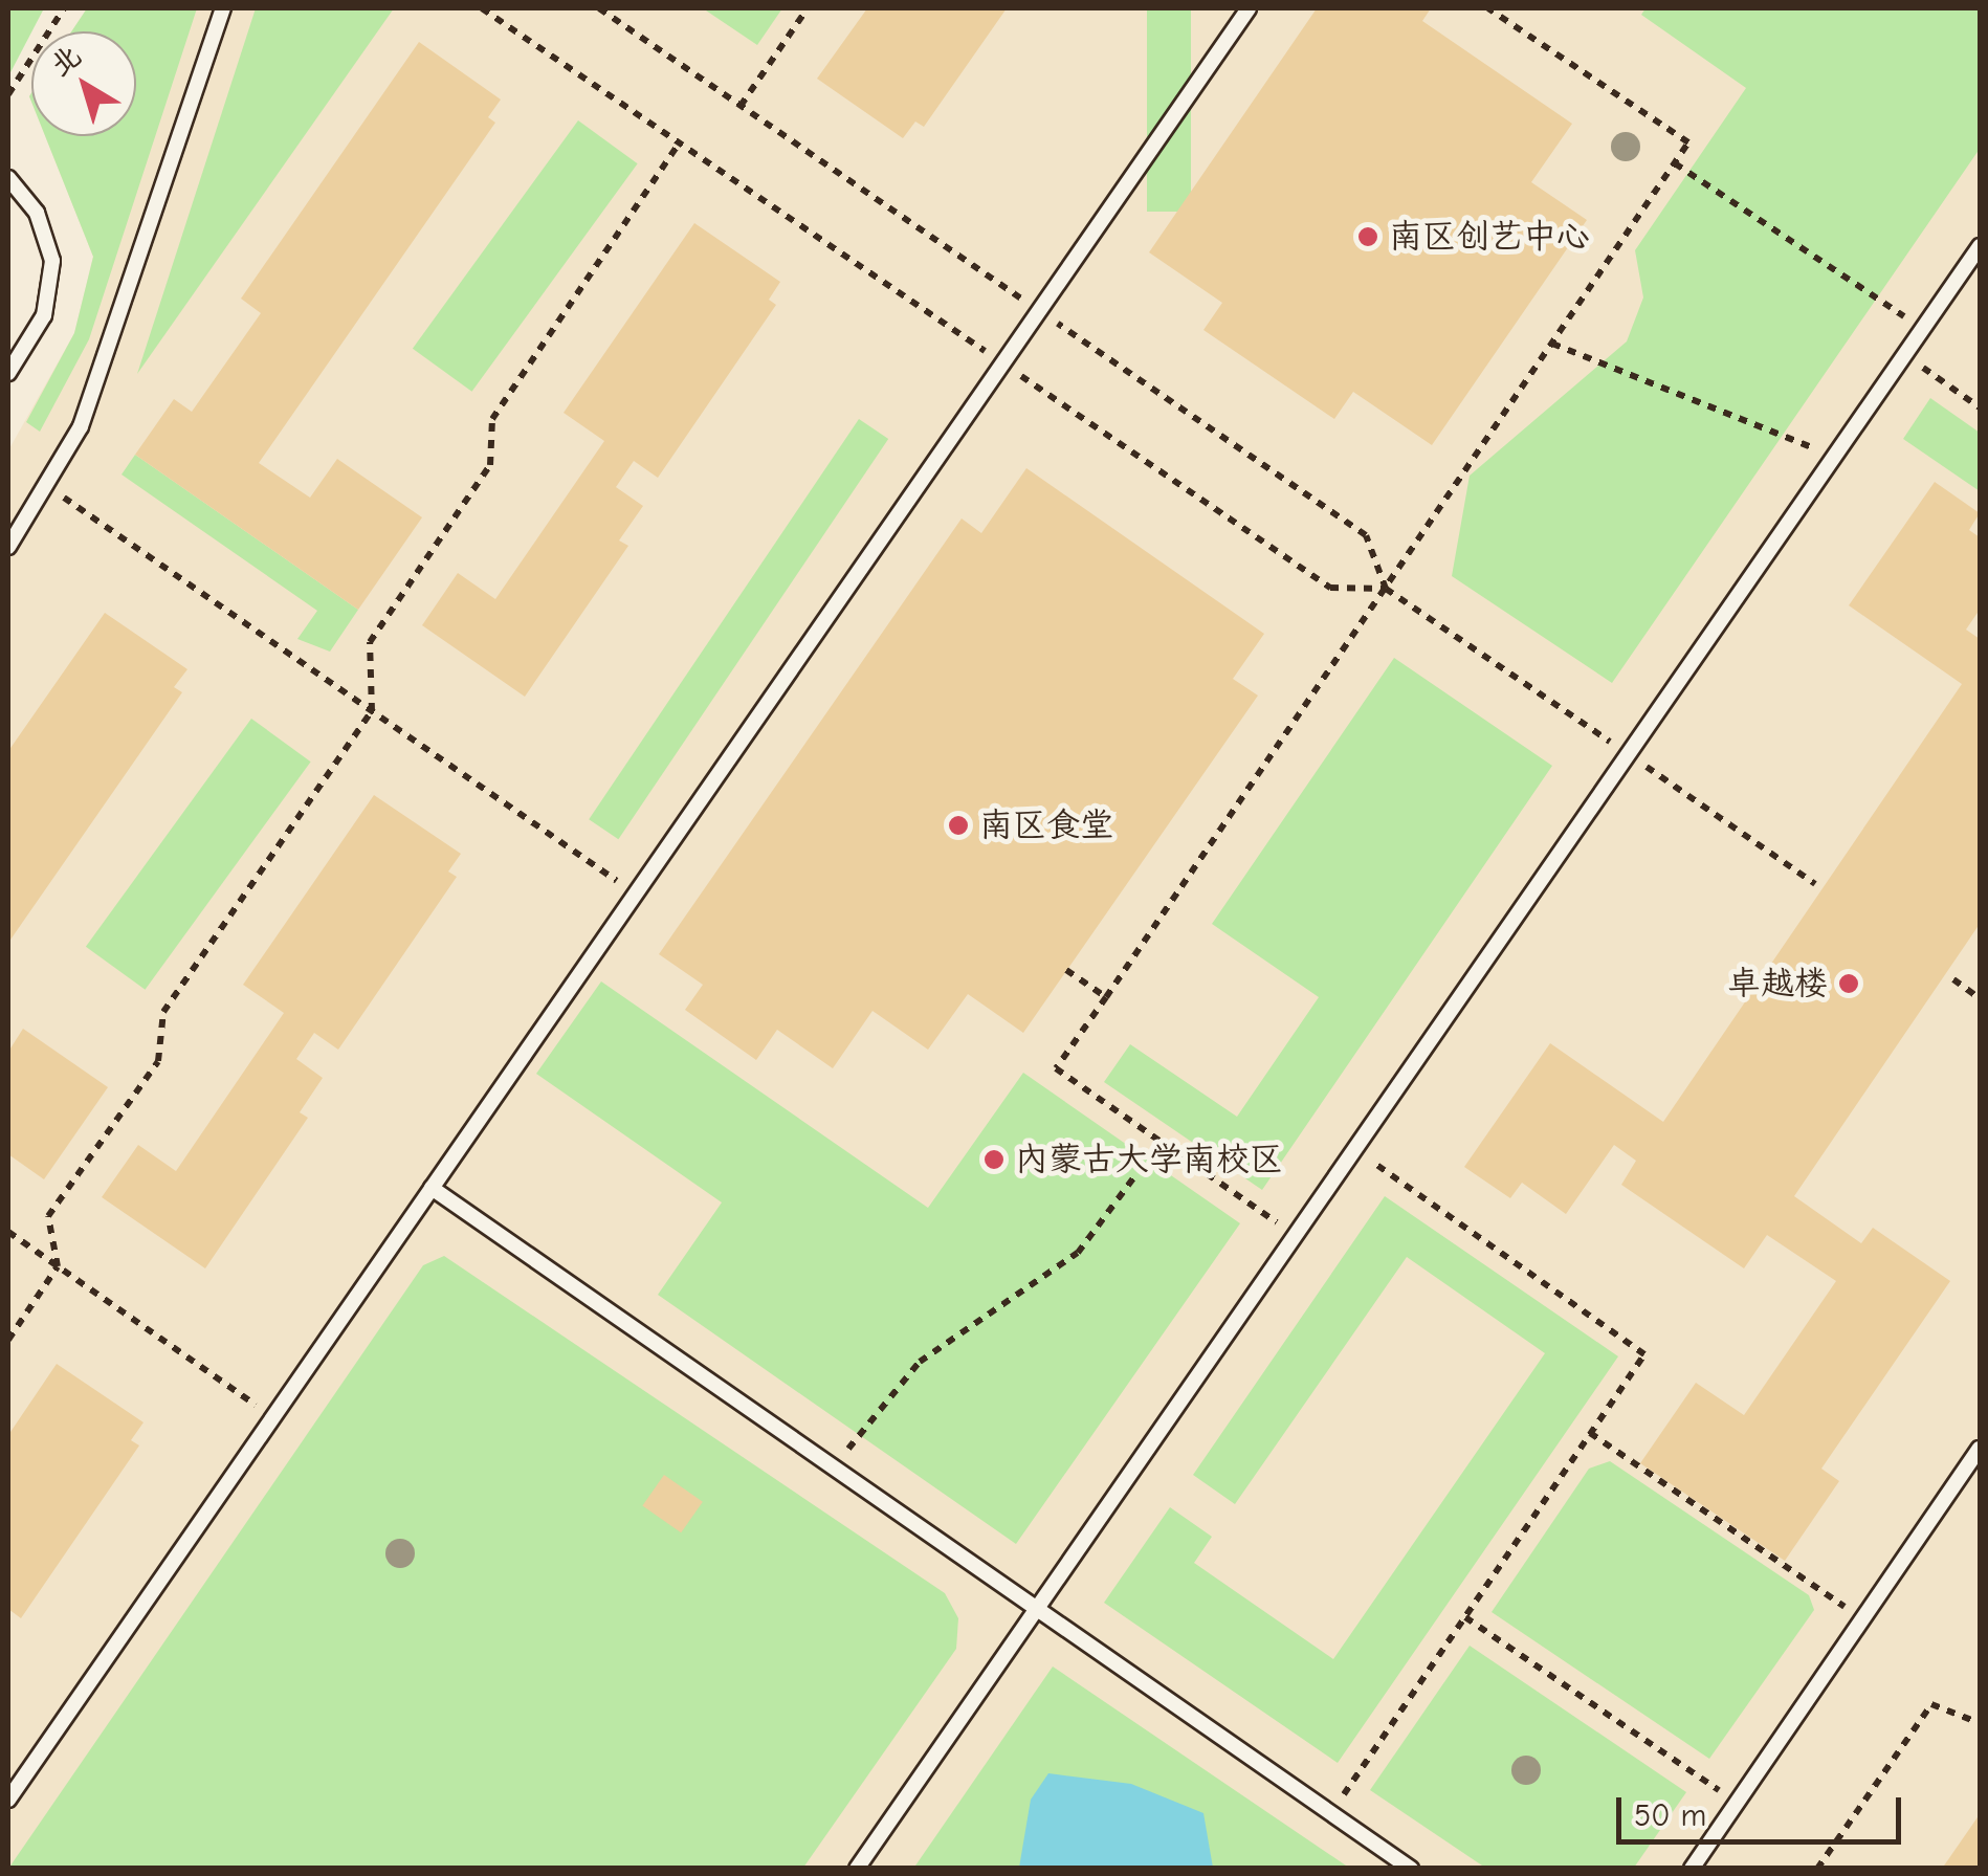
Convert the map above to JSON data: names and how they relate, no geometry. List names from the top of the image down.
{
  "places": [
    "南区创艺中心",
    "南区食堂",
    "卓越楼",
    "内蒙古大学南校区"
  ],
  "scale_bar": "50 m",
  "north": "top left"
}
